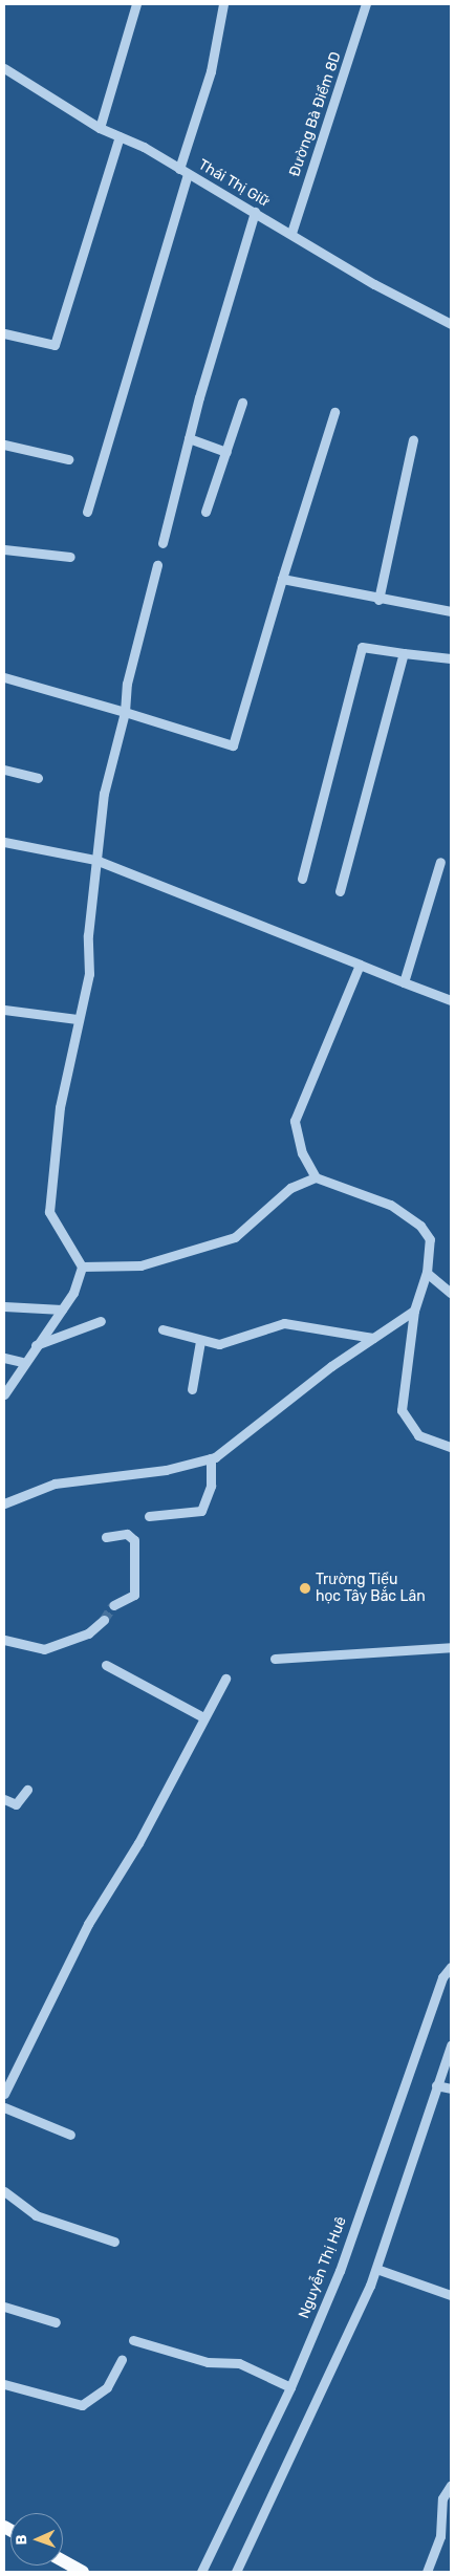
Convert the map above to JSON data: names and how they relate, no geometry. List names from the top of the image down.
{
  "streets": {
    "street": ["Đường Bà Điểm 8D", "Thái Thị Giữ", "Nguyễn Thị Huê"]
  },
  "crossings": [
    ["Đường Bà Điểm 8D", "Thái Thị Giữ"]
  ],
  "places": ["Trường Tiểu học Tây Bắc Lân"],
  "north": "left"
}
